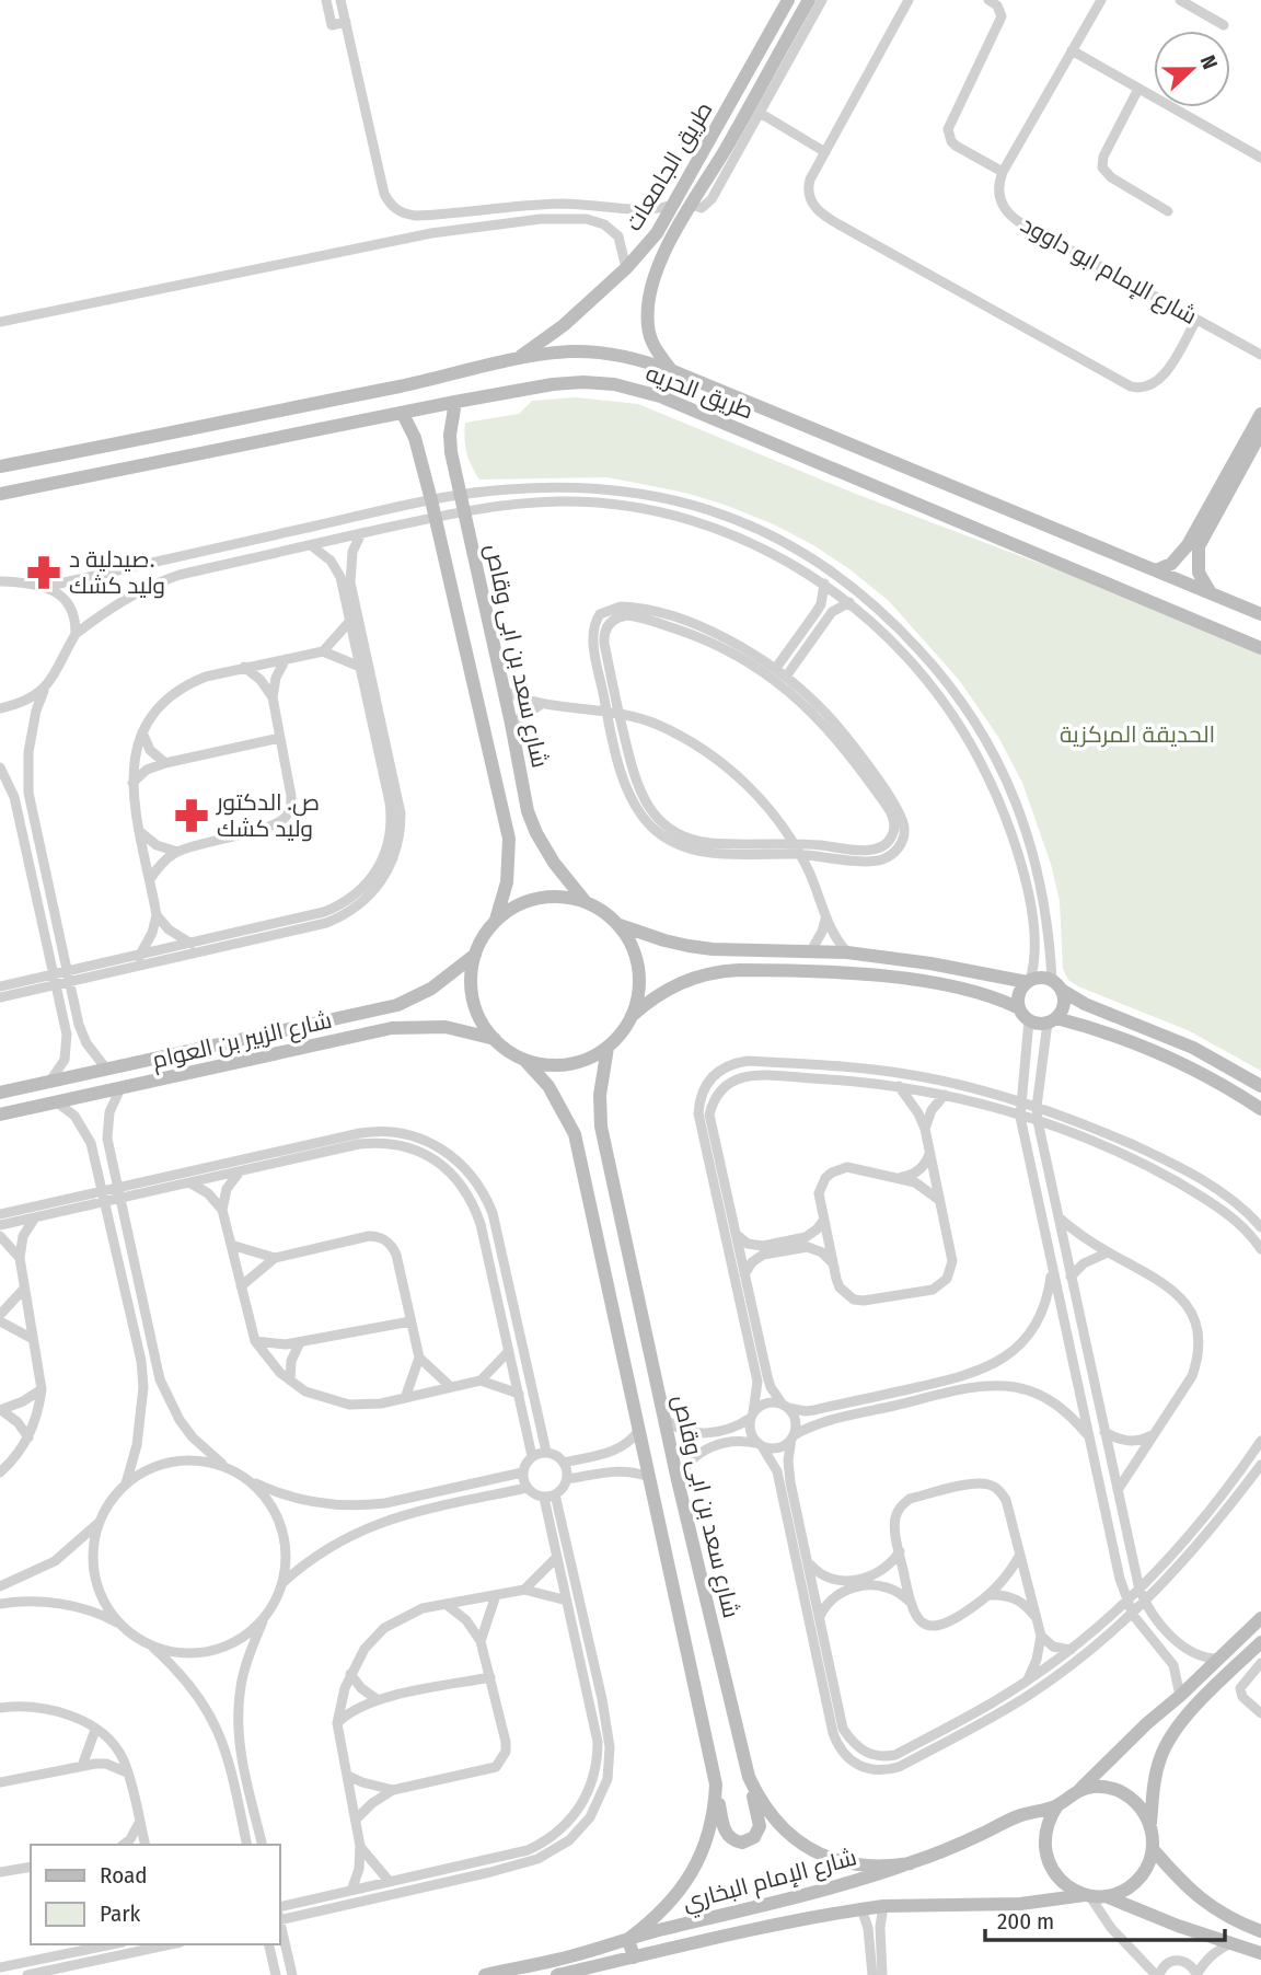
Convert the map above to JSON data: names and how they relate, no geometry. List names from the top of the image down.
{
  "streets": {
    "street": [
      "طريق الجامعات",
      "شارع الإمام ابو داوود",
      "طريق الحريه",
      "شارع سعد بن ابى وقاص",
      "شارع الزبير بن العوام",
      "شارع الإمام البخاري"
    ]
  },
  "crossings": [
    ["طريق الجامعات", "طريق الحريه"],
    ["طريق الحريه", "شارع سعد بن ابى وقاص"],
    ["شارع سعد بن ابى وقاص", "شارع الزبير بن العوام"],
    ["شارع سعد بن ابى وقاص", "شارع الإمام البخاري"]
  ],
  "parks": ["الحديقة المركزية"],
  "places": {
    "pharmacy": ["صيدلية د. وليد كشك", "ص. الدكتور وليد كشك"]
  },
  "legend": ["Road", "Park"],
  "scale_bar": "200 m",
  "north": "right"
}
